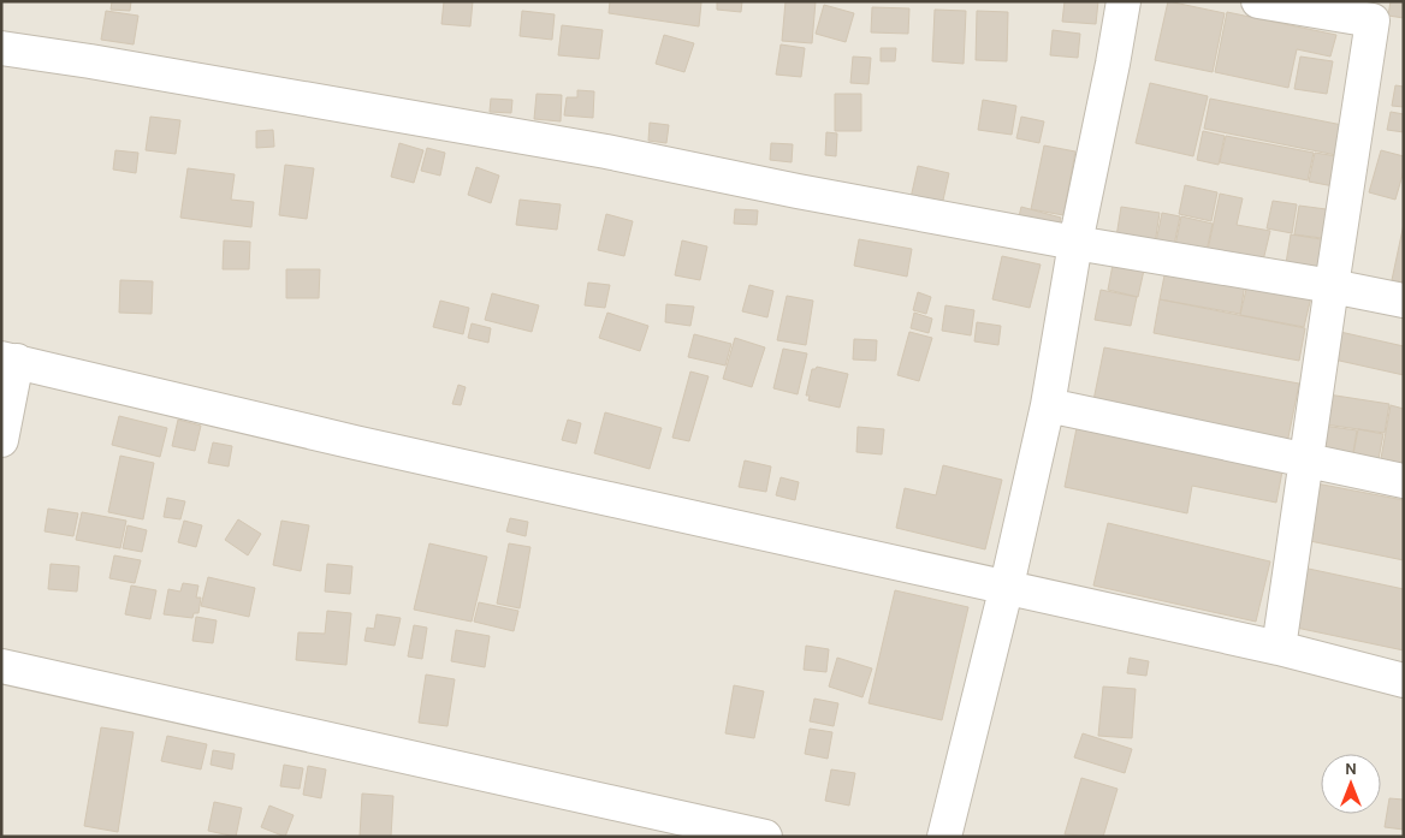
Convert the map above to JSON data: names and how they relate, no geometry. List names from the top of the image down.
{
  "north": "top"
}
